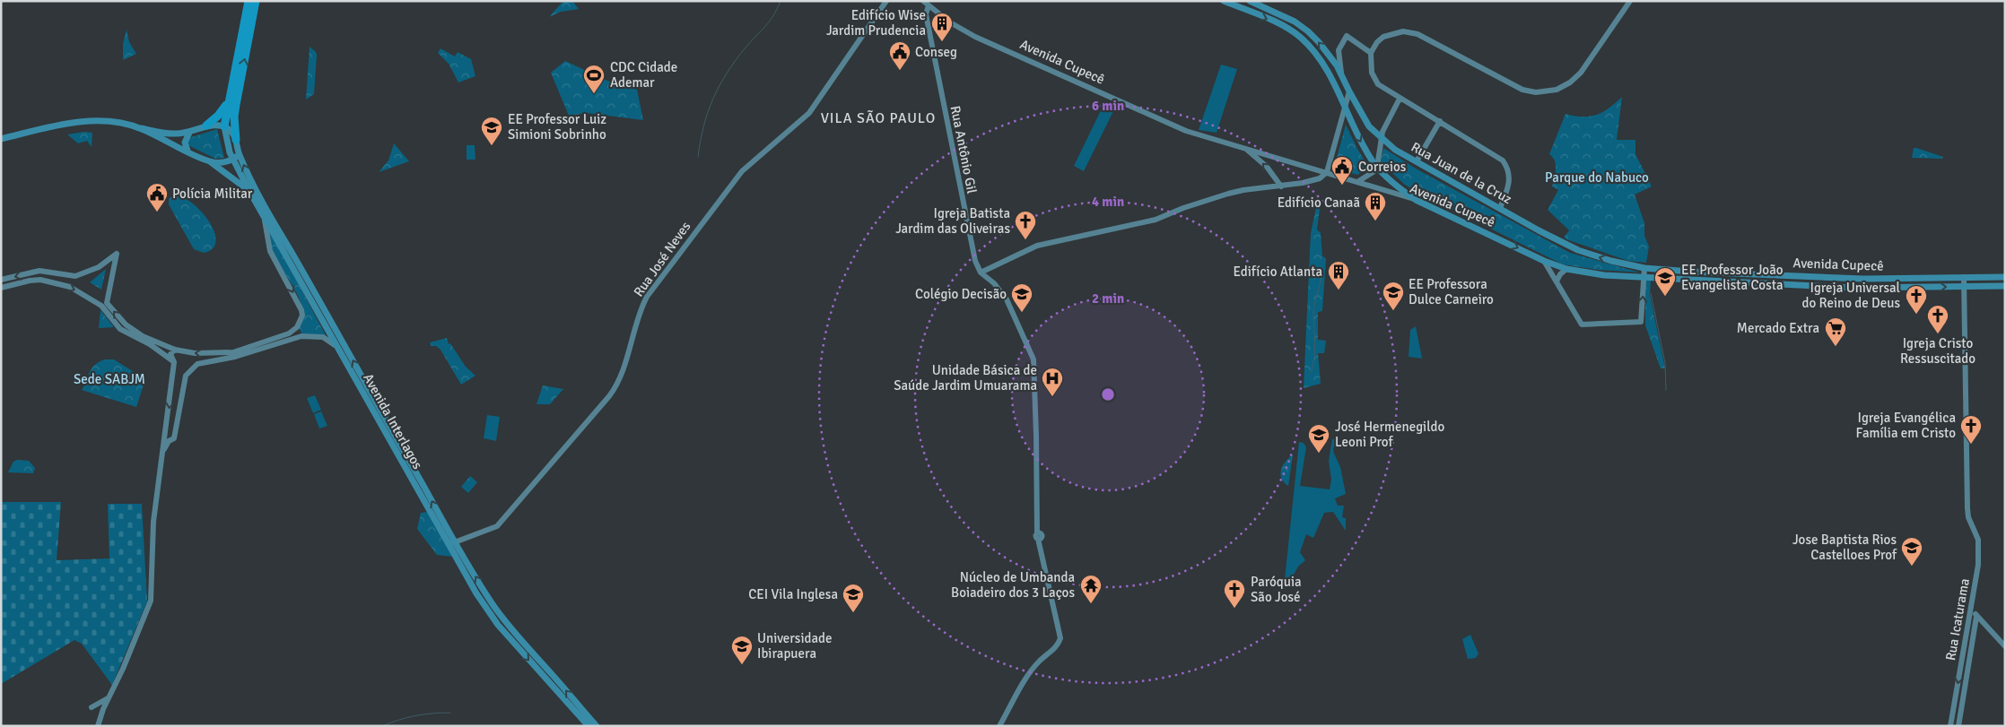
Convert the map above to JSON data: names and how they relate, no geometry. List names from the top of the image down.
{
  "streets": {
    "highway": ["Avenida Interlagos"],
    "main road": ["Avenida Cupecê", "Rua Juan de la Cruz"],
    "street": ["Rua Antônio Gil", "Rua José Neves", "Rua Icaturama"]
  },
  "crossings": [
    ["Avenida Cupecê", "Rua Antônio Gil"],
    ["Avenida Cupecê", "Rua Juan de la Cruz"],
    ["Avenida Cupecê", "Rua Icaturama"],
    ["Rua José Neves", "Avenida Interlagos"]
  ],
  "districts": ["VILA SÃO PAULO"],
  "parks": ["Parque do Nabuco", "Sede SABJM"],
  "places": {
    "building": ["Edifício Wise Jardim Prudencia", "Edifício Canaã", "Edifício Atlanta"],
    "public building": ["Conseg", "Correios", "Polícia Militar"],
    "sports": ["CDC Cidade Ademar"],
    "school or university": [
      "EE Professor Luiz Simioni Sobrinho",
      "EE Professor João Evangelista Costa",
      "EE Professora Dulce Carneiro",
      "Colégio Decisão",
      "José Hermenegildo Leoni Prof",
      "Jose Baptista Rios Castelloes Prof",
      "CEI Vila Inglesa",
      "Universidade Ibirapuera"
    ],
    "church": [
      "Igreja Batista Jardim das Oliveiras",
      "Igreja Universal do Reino de Deus",
      "Igreja Cristo Ressuscitado",
      "Igreja Evangélica Família em Cristo",
      "Paróquia São José"
    ],
    "supermarket": ["Mercado Extra"],
    "hospital": ["Unidade Básica de Saúde Jardim Umuarama"],
    "temple": ["Núcleo de Umbanda Boiadeiro dos 3 Laços"]
  },
  "rings": ["6 min", "4 min", "2 min"]
}
